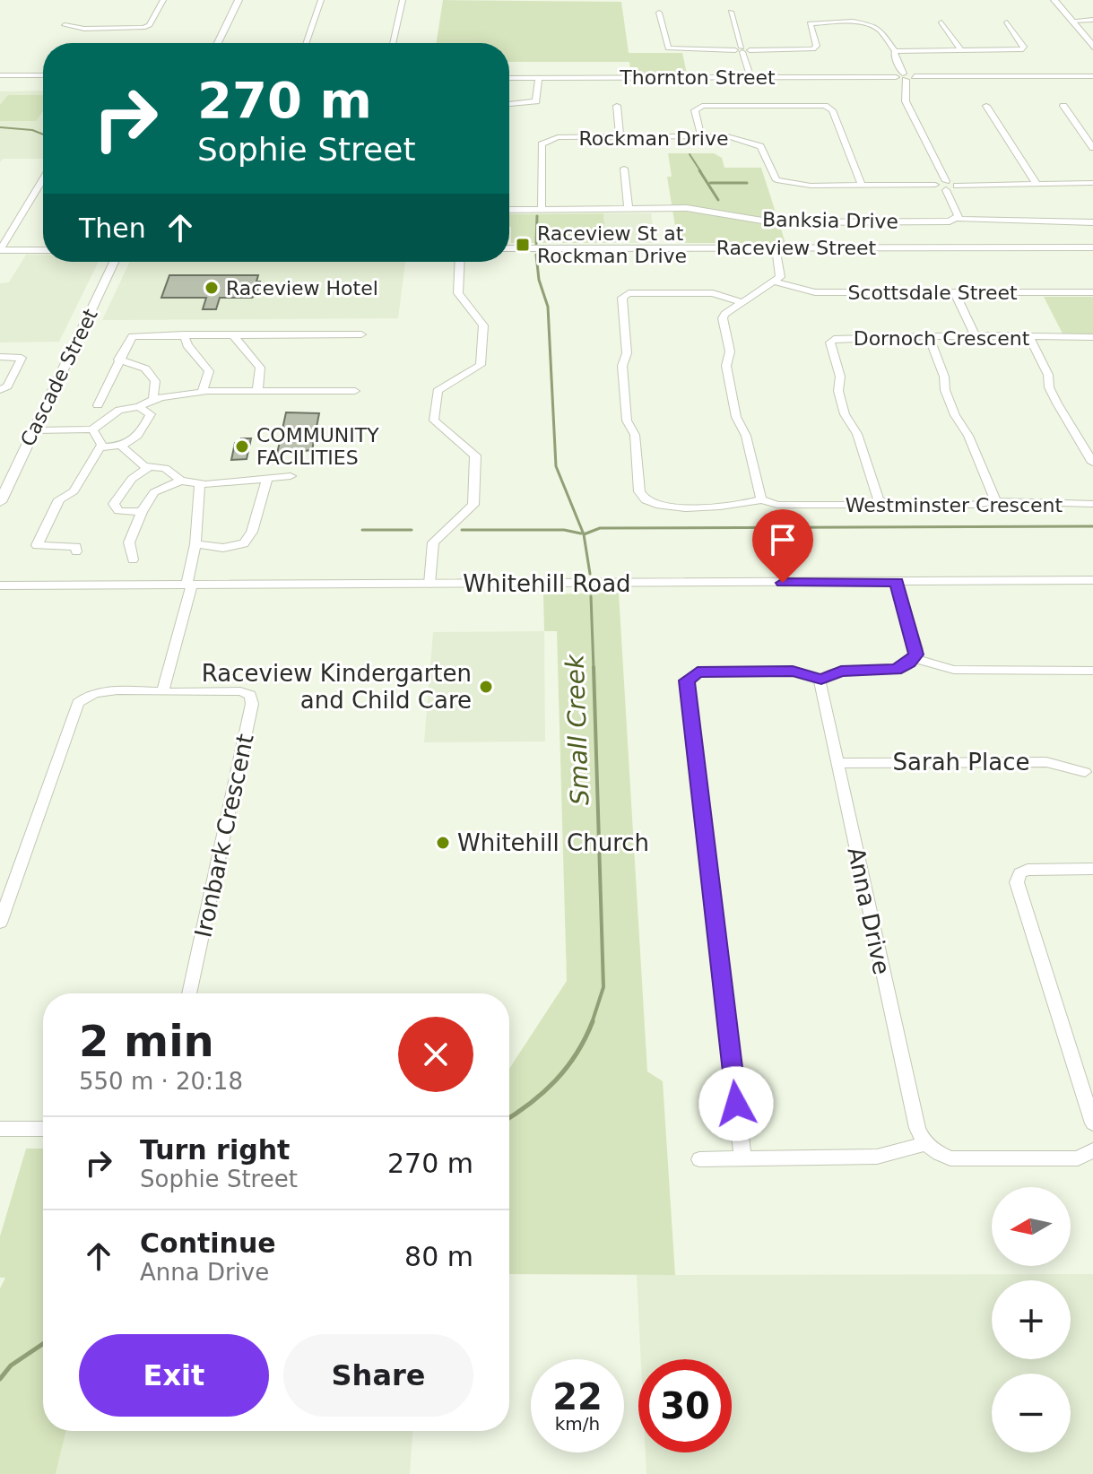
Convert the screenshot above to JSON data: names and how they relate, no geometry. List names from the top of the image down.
{
  "streets": {
    "street": [
      "Thornton Street",
      "Rockman Drive",
      "Banksia Drive",
      "Raceview Street",
      "Scottsdale Street",
      "Dornoch Crescent",
      "Cascade Street",
      "Westminster Crescent",
      "Whitehill Road",
      "Sarah Place",
      "Ironbark Crescent",
      "Anna Drive"
    ]
  },
  "crossings": [
    ["Rockman Drive", "Banksia Drive"],
    ["Dornoch Crescent", "Westminster Crescent"],
    ["Sarah Place", "Anna Drive"]
  ],
  "water": ["Small Creek"],
  "places": {
    "transit": ["Raceview St at Rockman Drive"],
    "other": [
      "Raceview Hotel",
      "COMMUNITY FACILITIES",
      "Raceview Kindergarten and Child Care",
      "Whitehill Church"
    ]
  },
  "north": "left",
  "page": {
    "turn": ["270 m", "Sophie Street"],
    "then": "Then",
    "heading": ["2 min", "550 m · 20:18"],
    "list": [
      {
        "name": "Turn right",
        "note": "Sophie Street",
        "value": "270 m"
      },
      {
        "name": "Continue",
        "note": "Anna Drive",
        "value": "80 m"
      }
    ],
    "map_buttons": ["+", "−"],
    "buttons": ["Exit", "Share"],
    "speed": "22 km/h",
    "limit": "30"
  }
}
